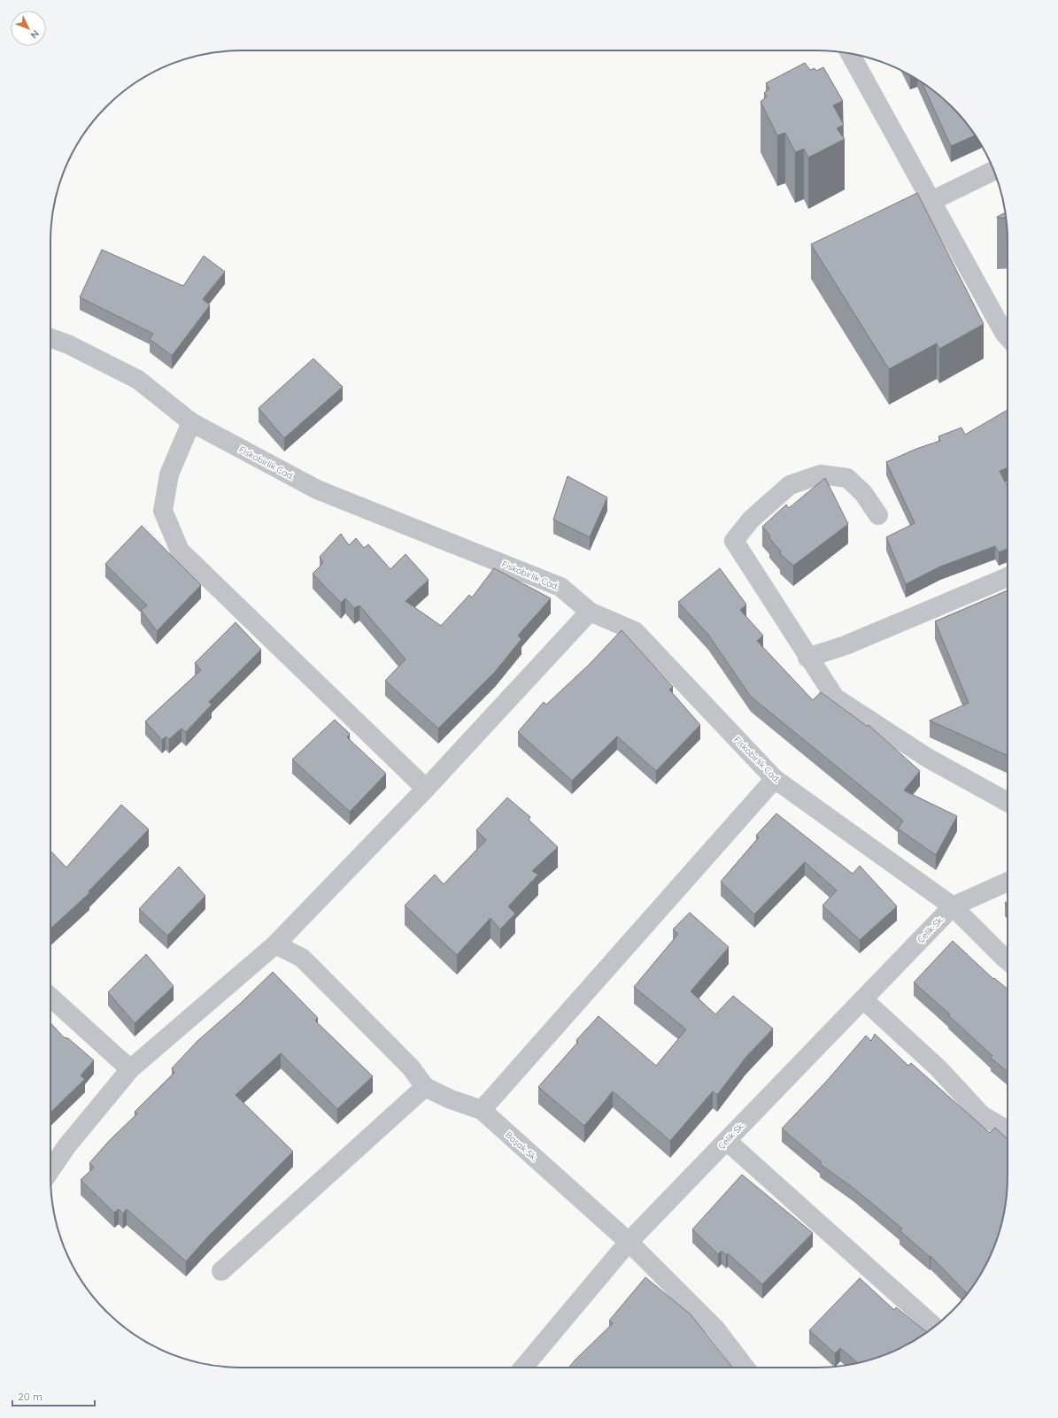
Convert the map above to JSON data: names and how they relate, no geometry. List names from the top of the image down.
{
  "streets": {
    "street": ["Fiskobirlik Cad.", "Çelik Sk.", "Başak Sk."]
  },
  "crossings": [
    ["Fiskobirlik Cad.", "Çelik Sk."],
    ["Çelik Sk.", "Başak Sk."]
  ],
  "scale_bar": "20 m",
  "north": "bottom right"
}
